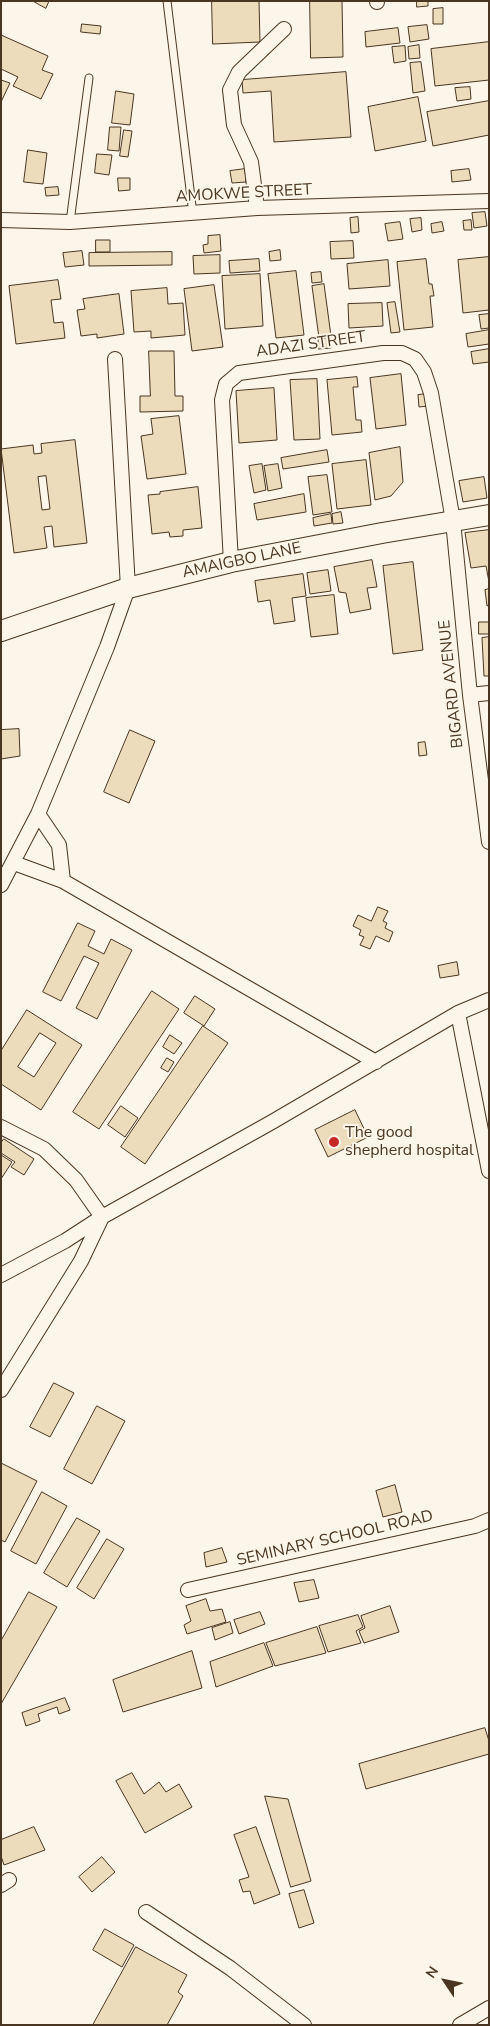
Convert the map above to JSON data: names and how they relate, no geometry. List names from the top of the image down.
{
  "streets": {
    "main road": ["AMAIGBO LANE"],
    "street": [
      "AMOKWE STREET",
      "ADAZI STREET",
      "BIGARD AVENUE",
      "SEMINARY SCHOOL ROAD"
    ]
  },
  "crossings": [
    ["ADAZI STREET", "AMAIGBO LANE"],
    ["ADAZI STREET", "BIGARD AVENUE"],
    ["AMAIGBO LANE", "BIGARD AVENUE"]
  ],
  "places": ["The good shepherd hospital"],
  "north": "top left"
}
